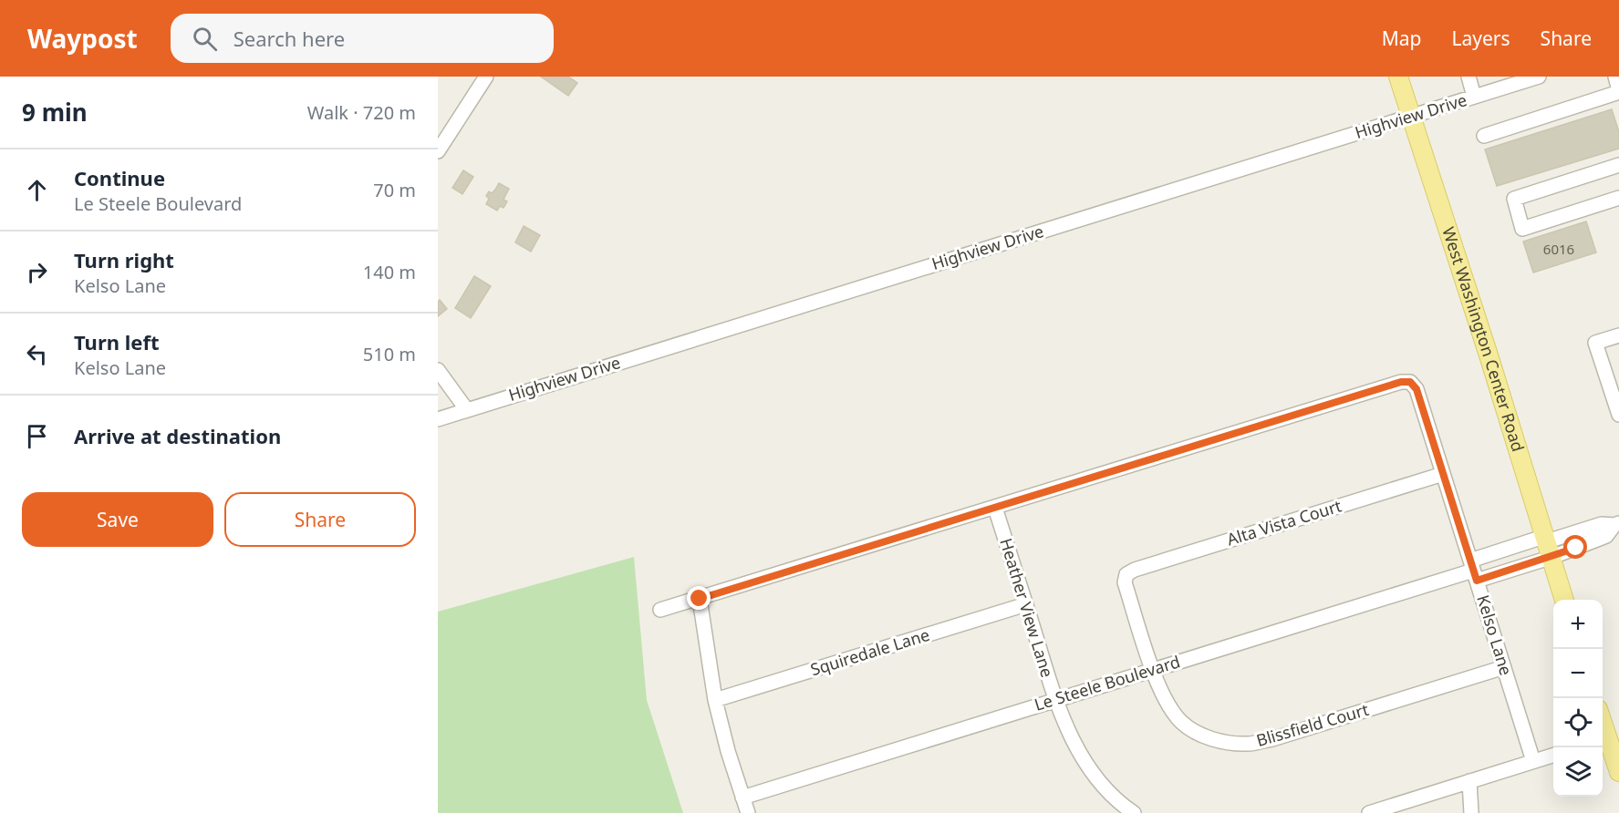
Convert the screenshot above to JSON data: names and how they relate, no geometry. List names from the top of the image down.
{
  "streets": {
    "main road": ["West Washington Center Road"],
    "street": [
      "Highview Drive",
      "Alta Vista Court",
      "Heather View Lane",
      "Kelso Lane",
      "Squiredale Lane",
      "Le Steele Boulevard",
      "Blissfield Court"
    ]
  },
  "crossings": [
    ["Highview Drive", "West Washington Center Road"],
    ["West Washington Center Road", "Le Steele Boulevard"],
    ["Alta Vista Court", "Kelso Lane"],
    ["Alta Vista Court", "Blissfield Court"],
    ["Heather View Lane", "Kelso Lane"],
    ["Heather View Lane", "Squiredale Lane"],
    ["Heather View Lane", "Le Steele Boulevard"],
    ["Kelso Lane", "Le Steele Boulevard"],
    ["Kelso Lane", "Blissfield Court"],
    ["Le Steele Boulevard", "Blissfield Court"]
  ],
  "house_numbers": ["6016"],
  "page": {
    "header": "Waypost",
    "search": "Search here",
    "nav": ["Map", "Layers", "Share"],
    "heading": ["9 min", "Walk · 720 m"],
    "list": [
      ["Continue", "Le Steele Boulevard", "70 m"],
      ["Turn right", "Kelso Lane", "140 m"],
      ["Turn left", "Kelso Lane", "510 m"],
      "Arrive at destination"
    ],
    "buttons": ["Save", "Share"],
    "map_buttons": ["+", "−"]
  }
}
